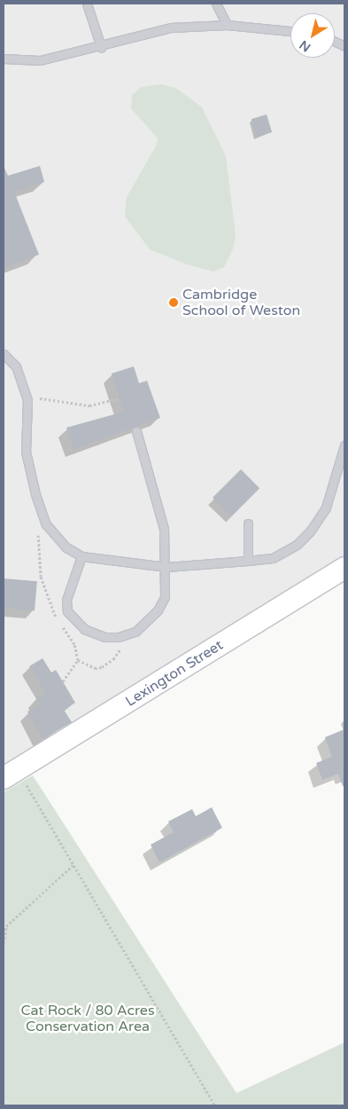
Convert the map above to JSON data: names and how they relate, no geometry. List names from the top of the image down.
{
  "streets": {
    "street": ["Lexington Street"]
  },
  "parks": ["Cat Rock / 80 Acres Conservation Area"],
  "places": ["Cambridge School of Weston"],
  "north": "bottom left"
}
